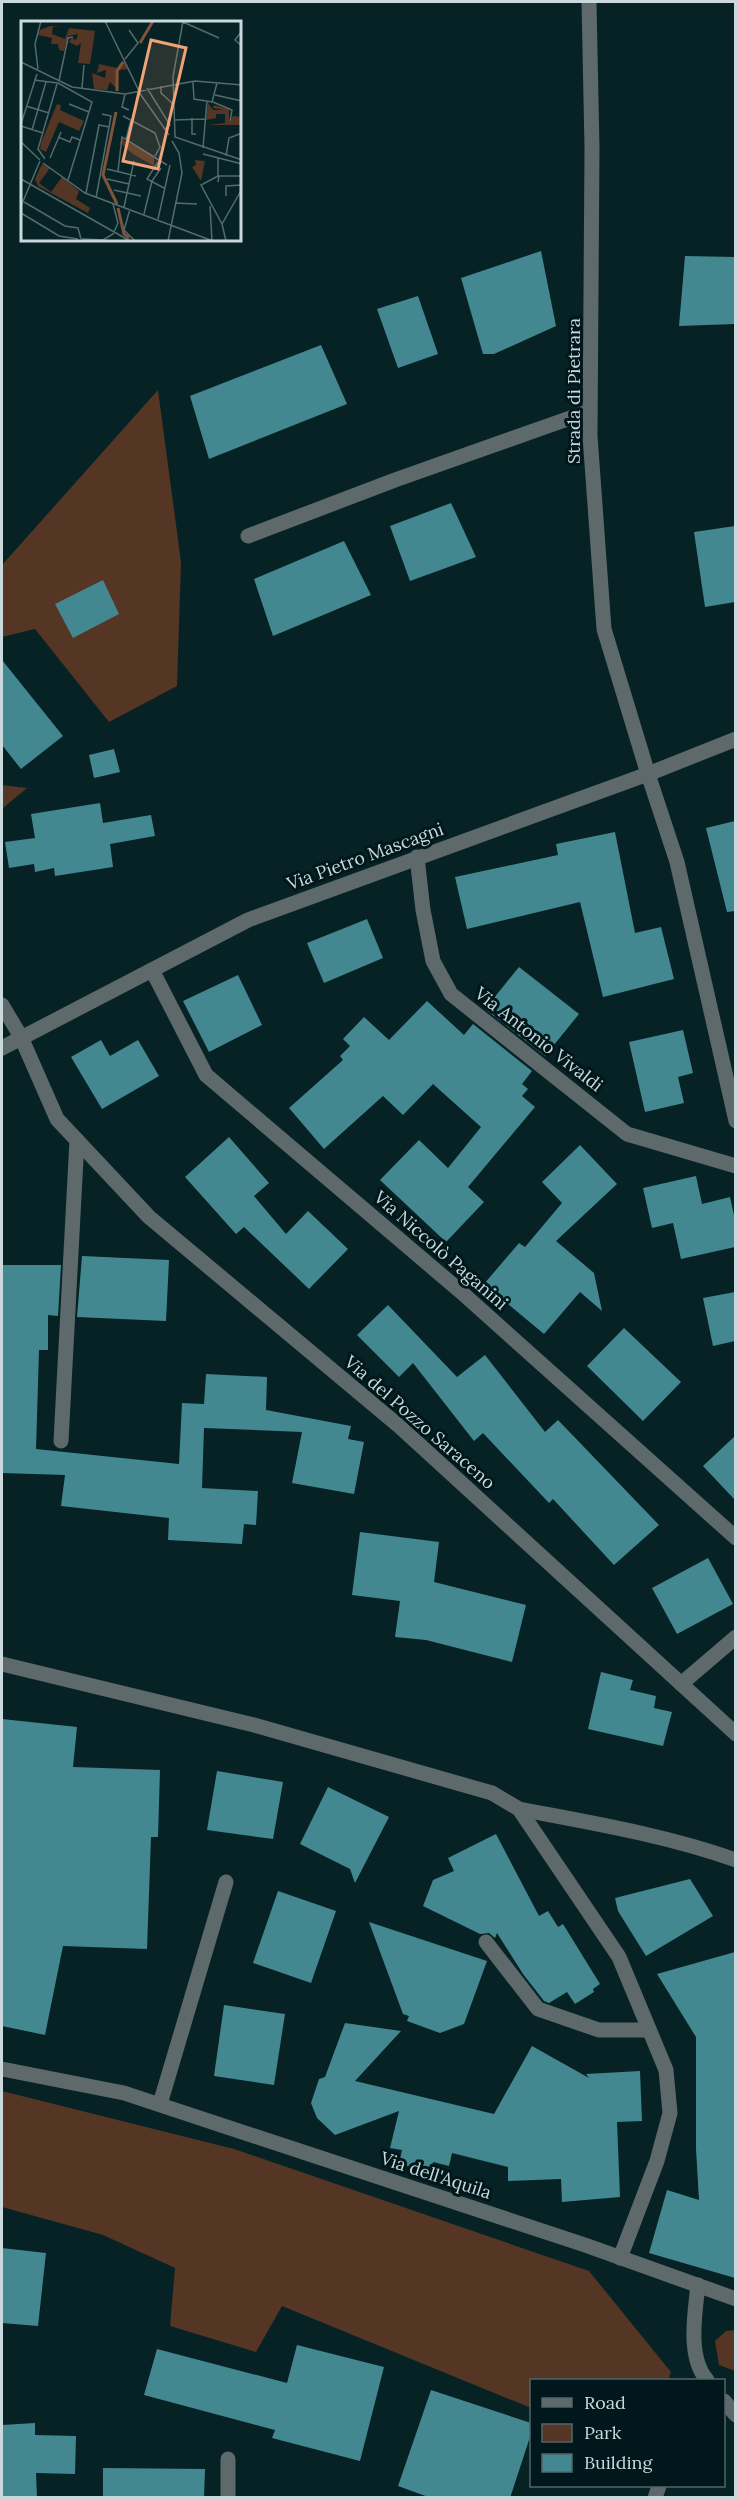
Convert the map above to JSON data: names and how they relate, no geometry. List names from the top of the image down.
{
  "streets": {
    "street": [
      "Strada di Pietrara",
      "Via Pietro Mascagni",
      "Via Antonio Vivaldi",
      "Via Niccolò Paganini",
      "Via del Pozzo Saraceno",
      "Via dell'Aquila"
    ]
  },
  "crossings": [
    ["Strada di Pietrara", "Via Pietro Mascagni"],
    ["Via Pietro Mascagni", "Via Antonio Vivaldi"],
    ["Via Pietro Mascagni", "Via Niccolò Paganini"],
    ["Via Pietro Mascagni", "Via del Pozzo Saraceno"]
  ],
  "legend": ["Road", "Park", "Building"]
}
